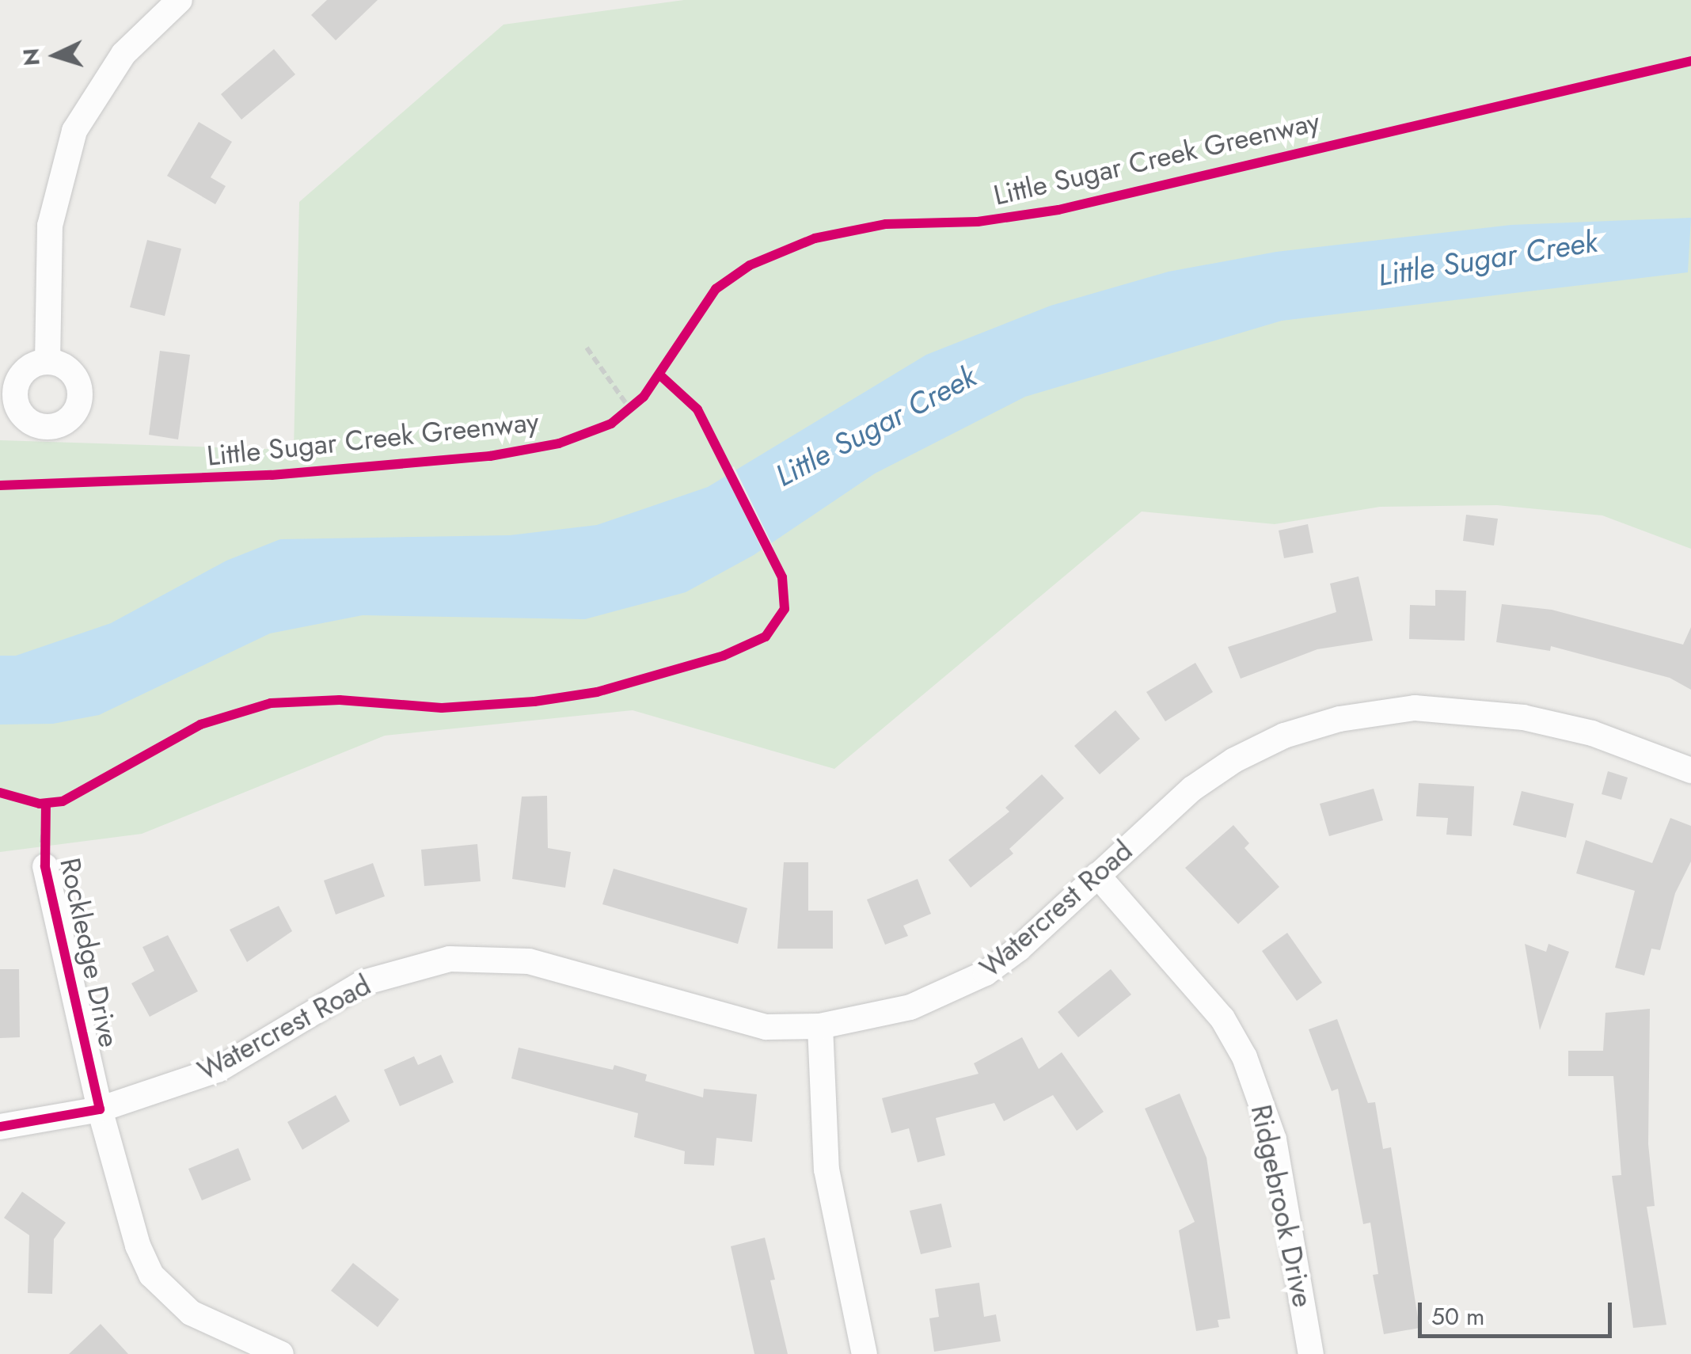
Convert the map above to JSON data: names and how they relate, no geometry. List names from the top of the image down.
{
  "streets": {
    "street": ["Watercrest Road", "Rockledge Drive", "Ridgebrook Drive"],
    "cycle path": ["Little Sugar Creek Greenway"]
  },
  "crossings": [
    ["Watercrest Road", "Rockledge Drive"],
    ["Watercrest Road", "Ridgebrook Drive"]
  ],
  "water": ["Little Sugar Creek"],
  "scale_bar": "50 m",
  "north": "left"
}
